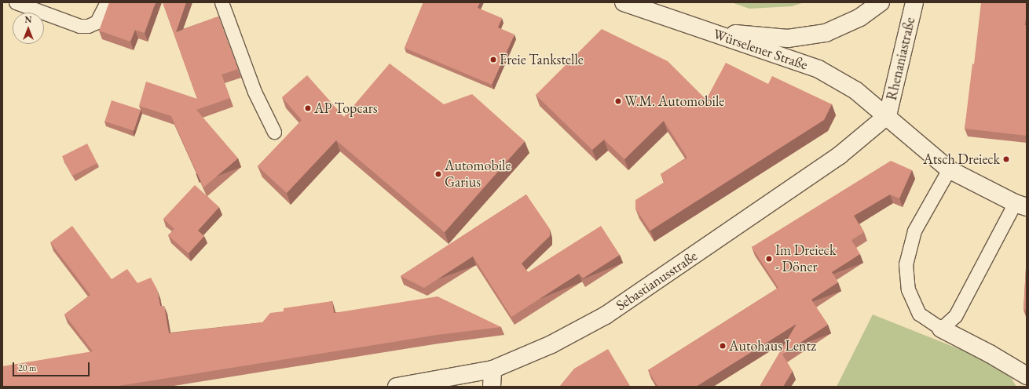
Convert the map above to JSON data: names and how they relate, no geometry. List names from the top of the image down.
{
  "streets": {
    "main road": ["Würselener Straße", "Rhenaniastraße", "Sebastianusstraße"]
  },
  "crossings": [
    ["Würselener Straße", "Rhenaniastraße"],
    ["Würselener Straße", "Sebastianusstraße"],
    ["Rhenaniastraße", "Sebastianusstraße"]
  ],
  "places": [
    "Freie Tankstelle",
    "W.M. Automobile",
    "AP Topcars",
    "Atsch Dreieck",
    "Automobile Garius",
    "Im Dreieck - Döner",
    "Autohaus Lentz"
  ],
  "scale_bar": "20 m",
  "north": "top"
}
